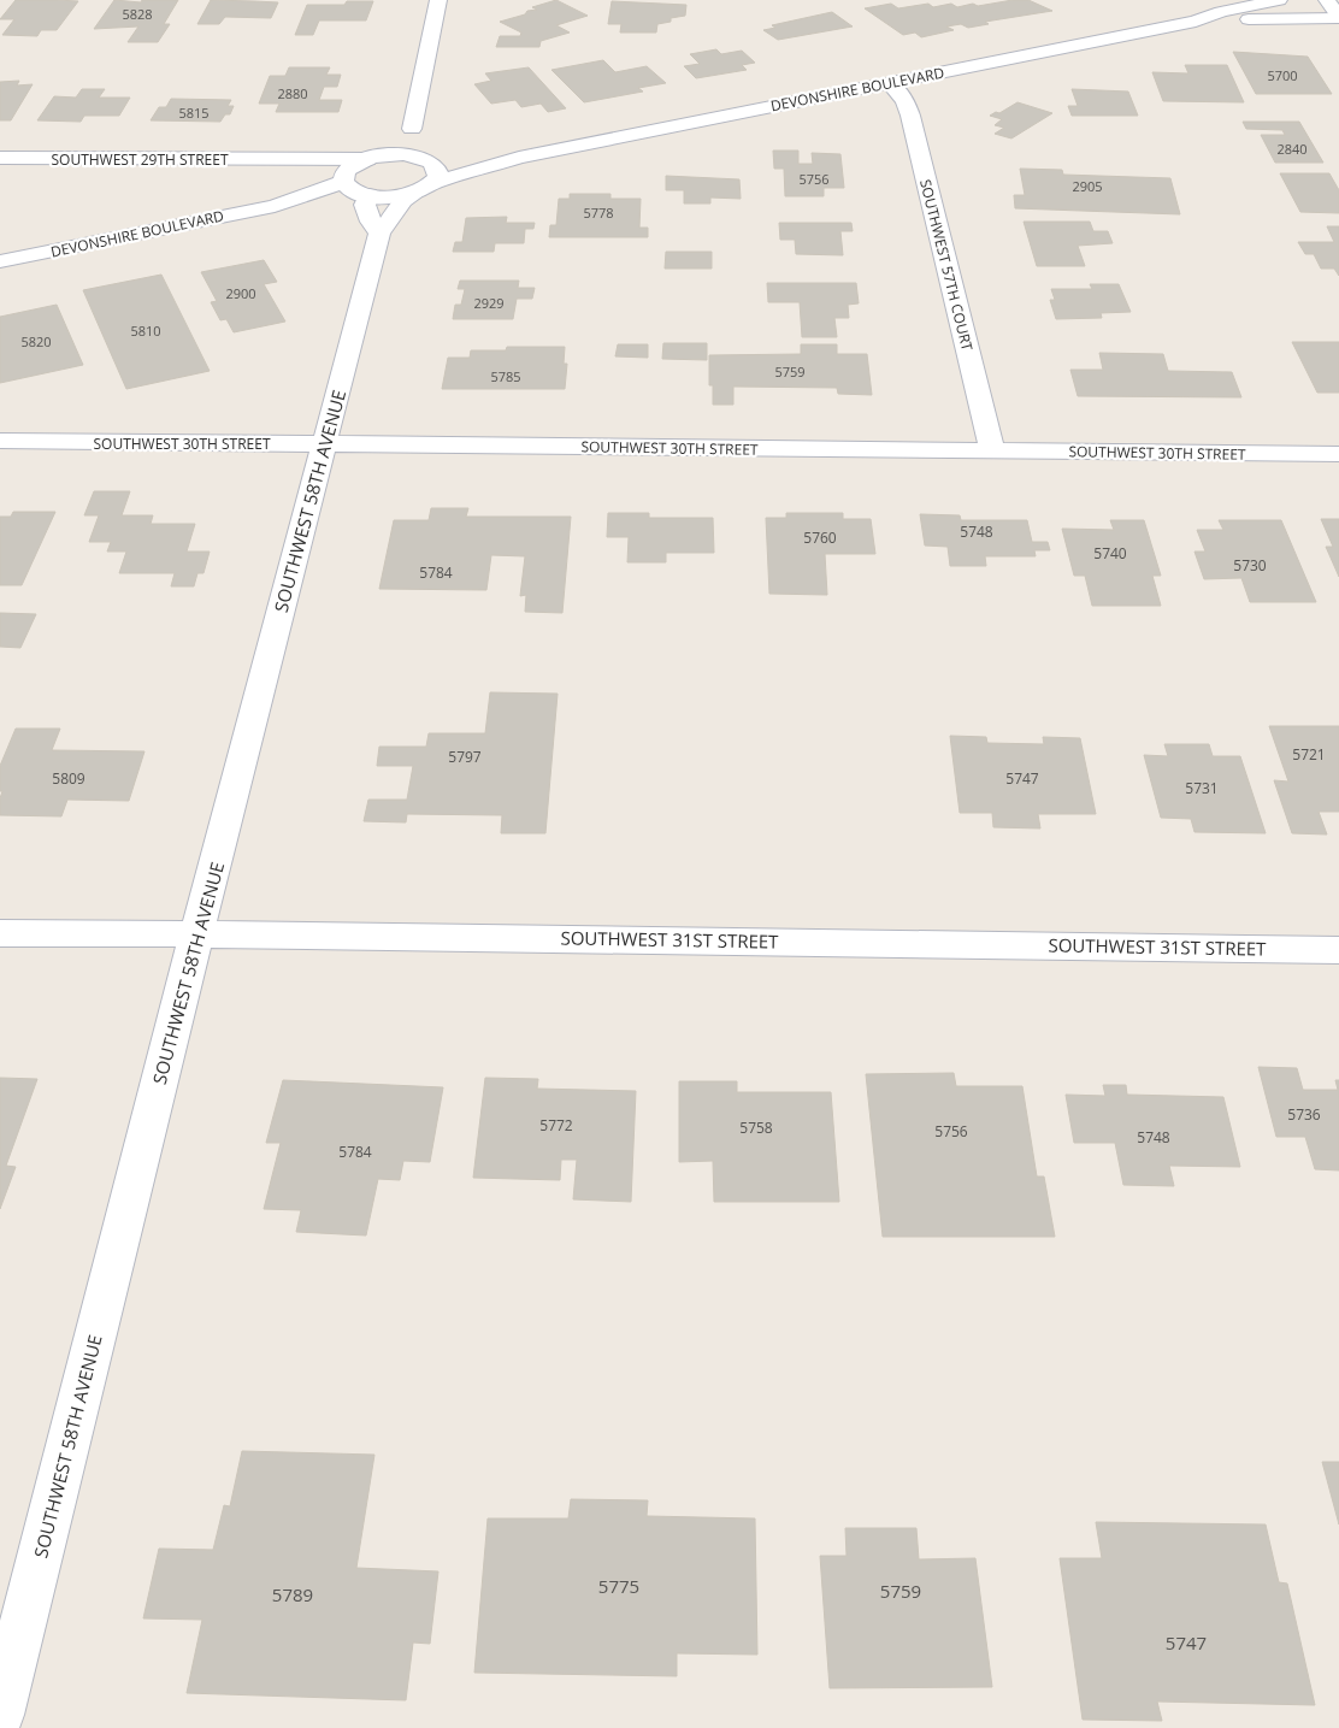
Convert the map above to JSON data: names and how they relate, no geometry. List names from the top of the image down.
{
  "streets": {
    "street": [
      "DEVONSHIRE BOULEVARD",
      "SOUTHWEST 29TH STREET",
      "SOUTHWEST 57TH COURT",
      "SOUTHWEST 30TH STREET",
      "SOUTHWEST 58TH AVENUE",
      "SOUTHWEST 31ST STREET"
    ]
  },
  "crossings": [
    ["DEVONSHIRE BOULEVARD", "SOUTHWEST 29TH STREET"],
    ["DEVONSHIRE BOULEVARD", "SOUTHWEST 57TH COURT"],
    ["DEVONSHIRE BOULEVARD", "SOUTHWEST 58TH AVENUE"],
    ["SOUTHWEST 57TH COURT", "SOUTHWEST 30TH STREET"],
    ["SOUTHWEST 30TH STREET", "SOUTHWEST 58TH AVENUE"],
    ["SOUTHWEST 58TH AVENUE", "SOUTHWEST 31ST STREET"]
  ],
  "house_numbers": [
    "5828",
    "5700",
    "2880",
    "5815",
    "2840",
    "5756",
    "2905",
    "5778",
    "2900",
    "2929",
    "5810",
    "5820",
    "5759",
    "5785",
    "5748",
    "5760",
    "5740",
    "5730",
    "5784",
    "5721",
    "5797",
    "5809",
    "5747",
    "5731",
    "5736",
    "5772",
    "5758",
    "5756",
    "5748",
    "5784",
    "5775",
    "5759",
    "5789",
    "5747"
  ]
}
